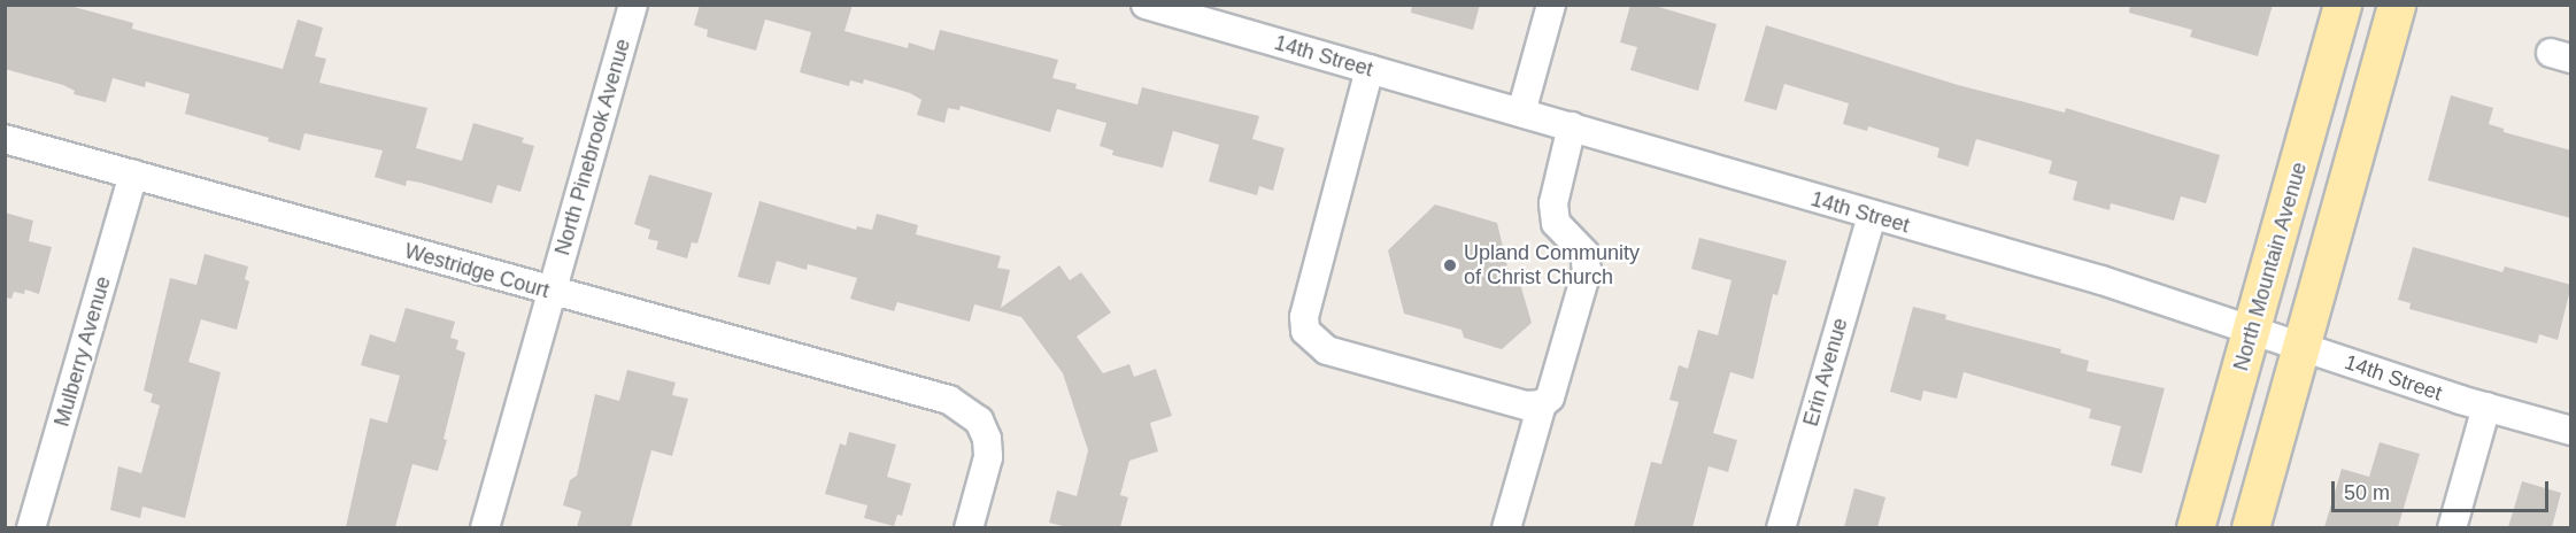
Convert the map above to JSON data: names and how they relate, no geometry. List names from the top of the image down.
{
  "streets": {
    "main road": ["North Mountain Avenue"],
    "street": [
      "14th Street",
      "North Pinebrook Avenue",
      "Westridge Court",
      "Mulberry Avenue",
      "Erin Avenue"
    ]
  },
  "crossings": [
    ["14th Street", "North Mountain Avenue"],
    ["14th Street", "Erin Avenue"],
    ["North Pinebrook Avenue", "Westridge Court"],
    ["Westridge Court", "Mulberry Avenue"]
  ],
  "places": ["Upland Community of Christ Church"],
  "scale_bar": "50 m"
}
